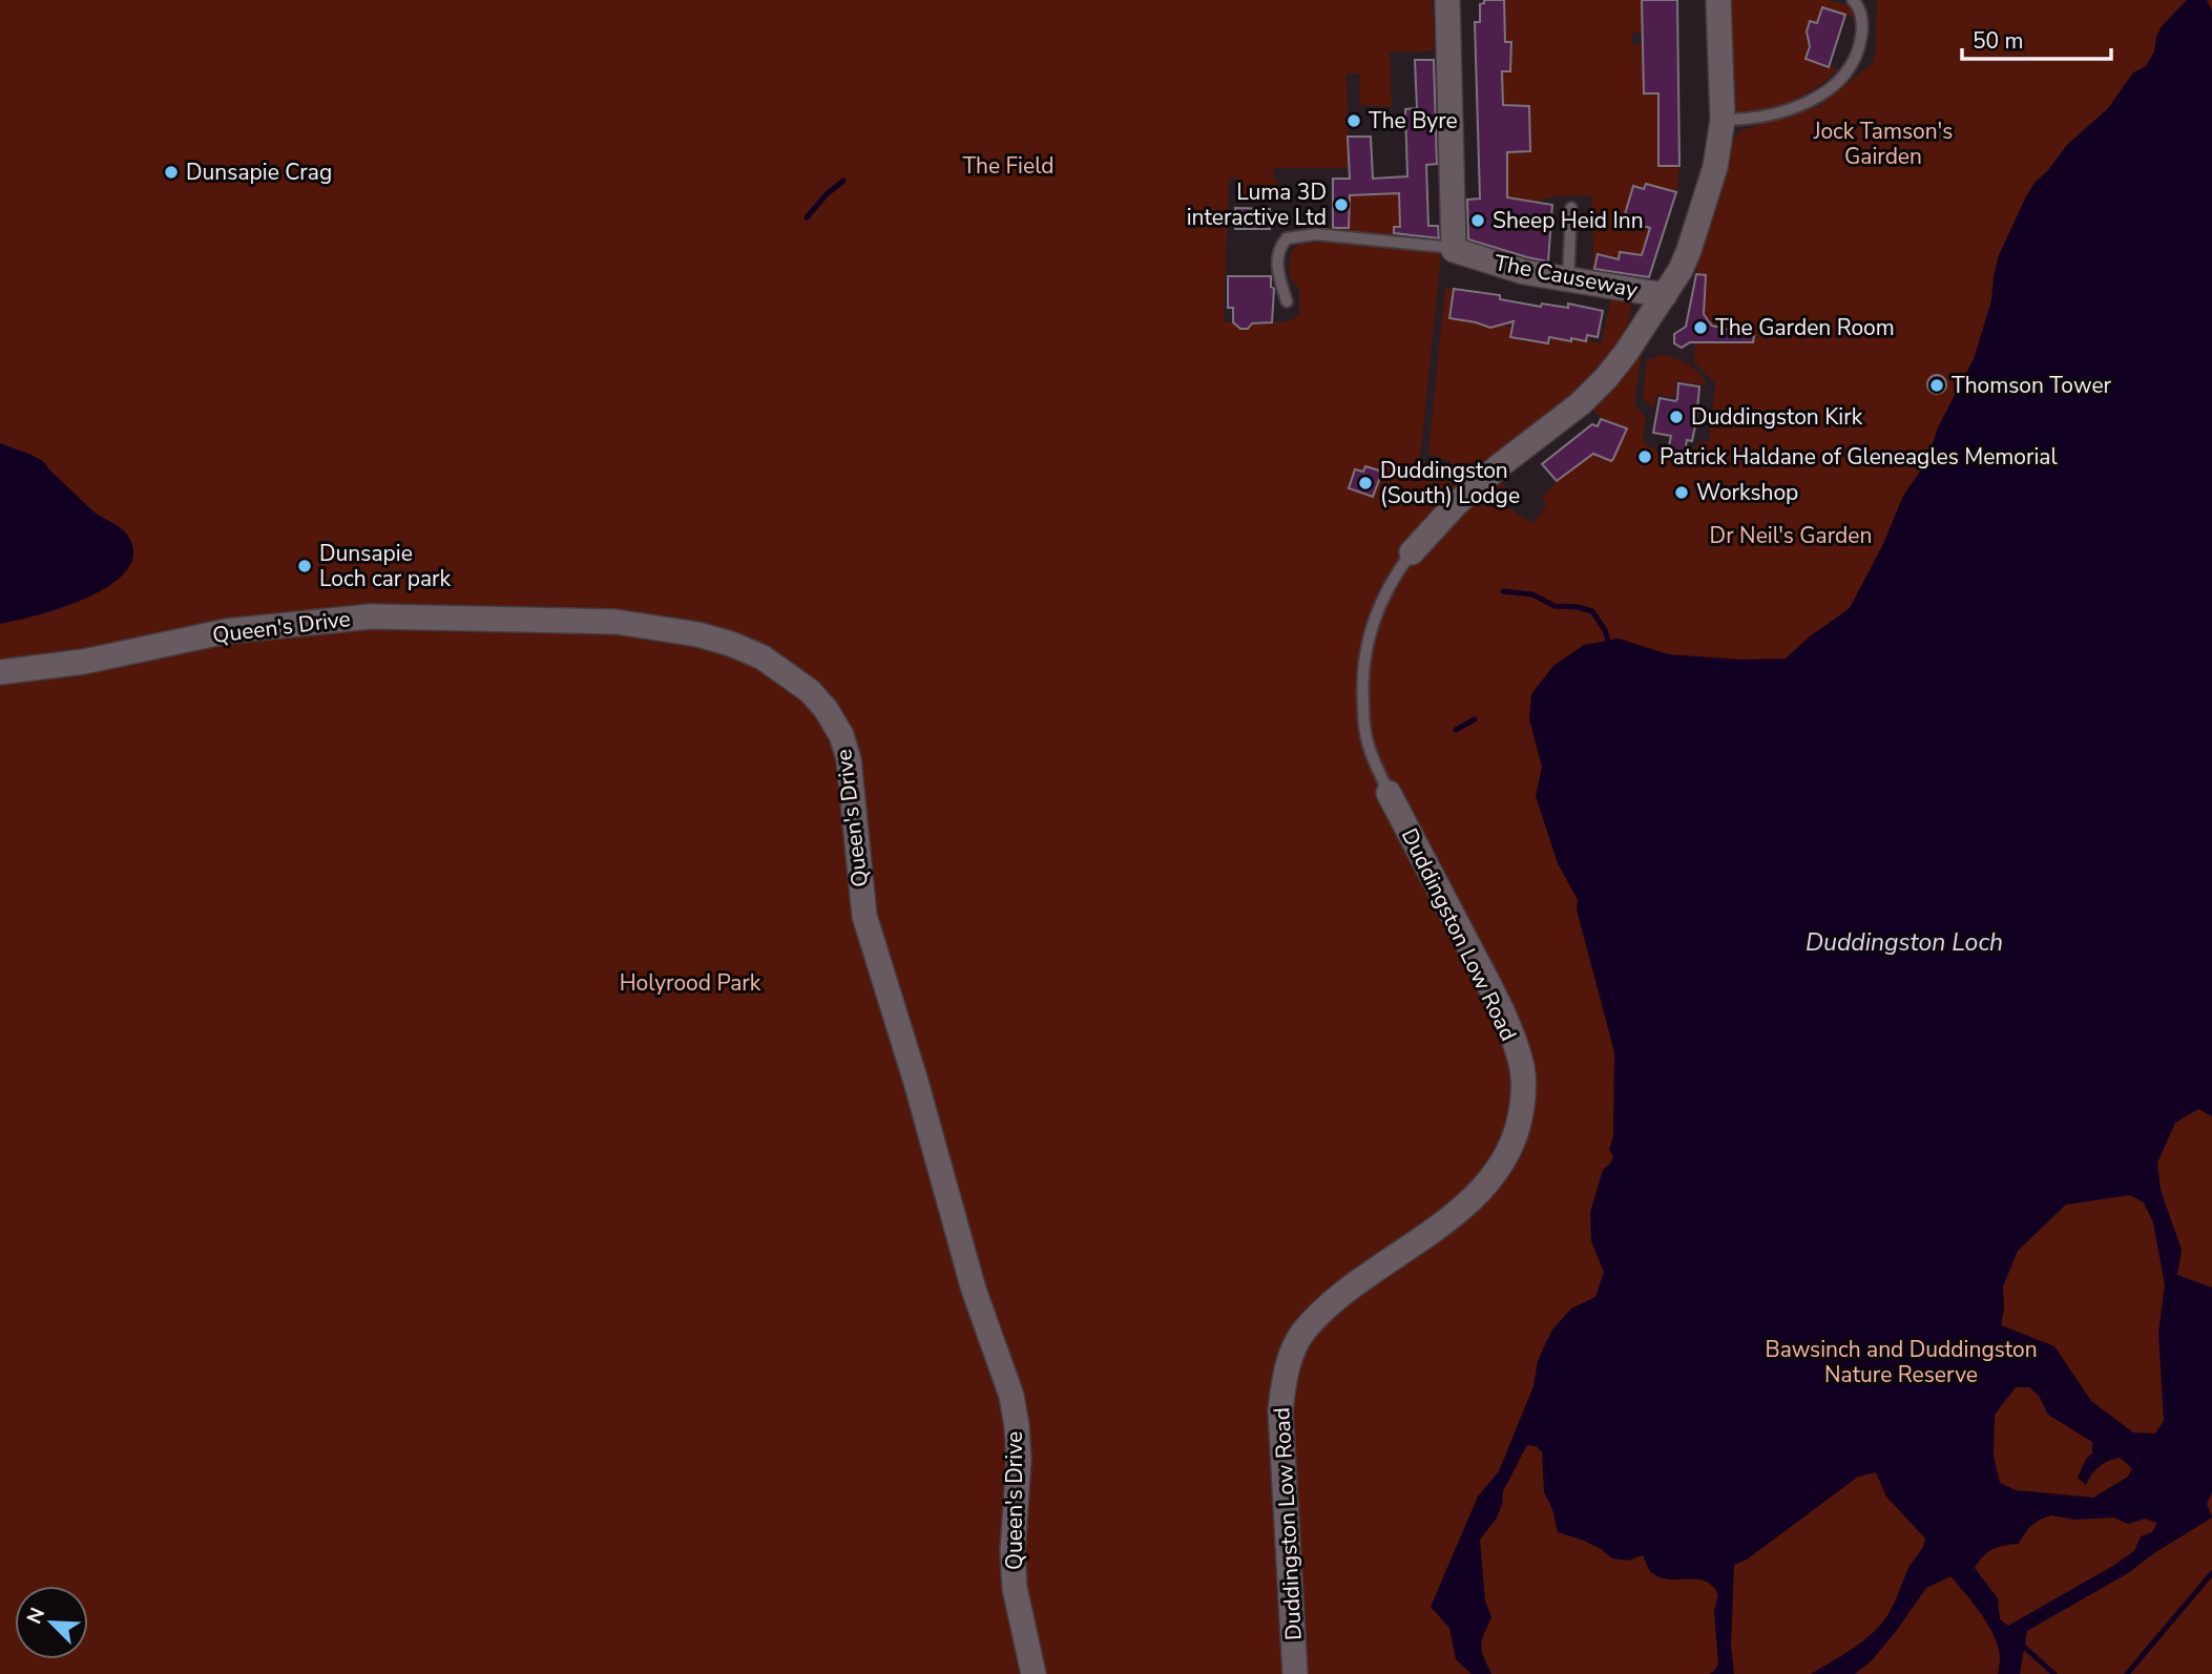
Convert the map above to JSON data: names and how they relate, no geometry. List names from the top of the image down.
{
  "streets": {
    "street": ["The Causeway", "Queen's Drive", "Duddingston Low Road"]
  },
  "water": ["Duddingston Loch"],
  "parks": [
    "Jock Tamson's Gairden",
    "The Field",
    "Dr Neil's Garden",
    "Holyrood Park",
    "Bawsinch and Duddingston Nature Reserve"
  ],
  "places": [
    "The Byre",
    "Dunsapie Crag",
    "Luma 3D interactive Ltd",
    "Sheep Heid Inn",
    "The Garden Room",
    "Thomson Tower",
    "Duddingston Kirk",
    "Patrick Haldane of Gleneagles Memorial",
    "Duddingston (South) Lodge",
    "Workshop",
    "Dunsapie Loch car park"
  ],
  "scale_bar": "50 m",
  "north": "top left"
}
